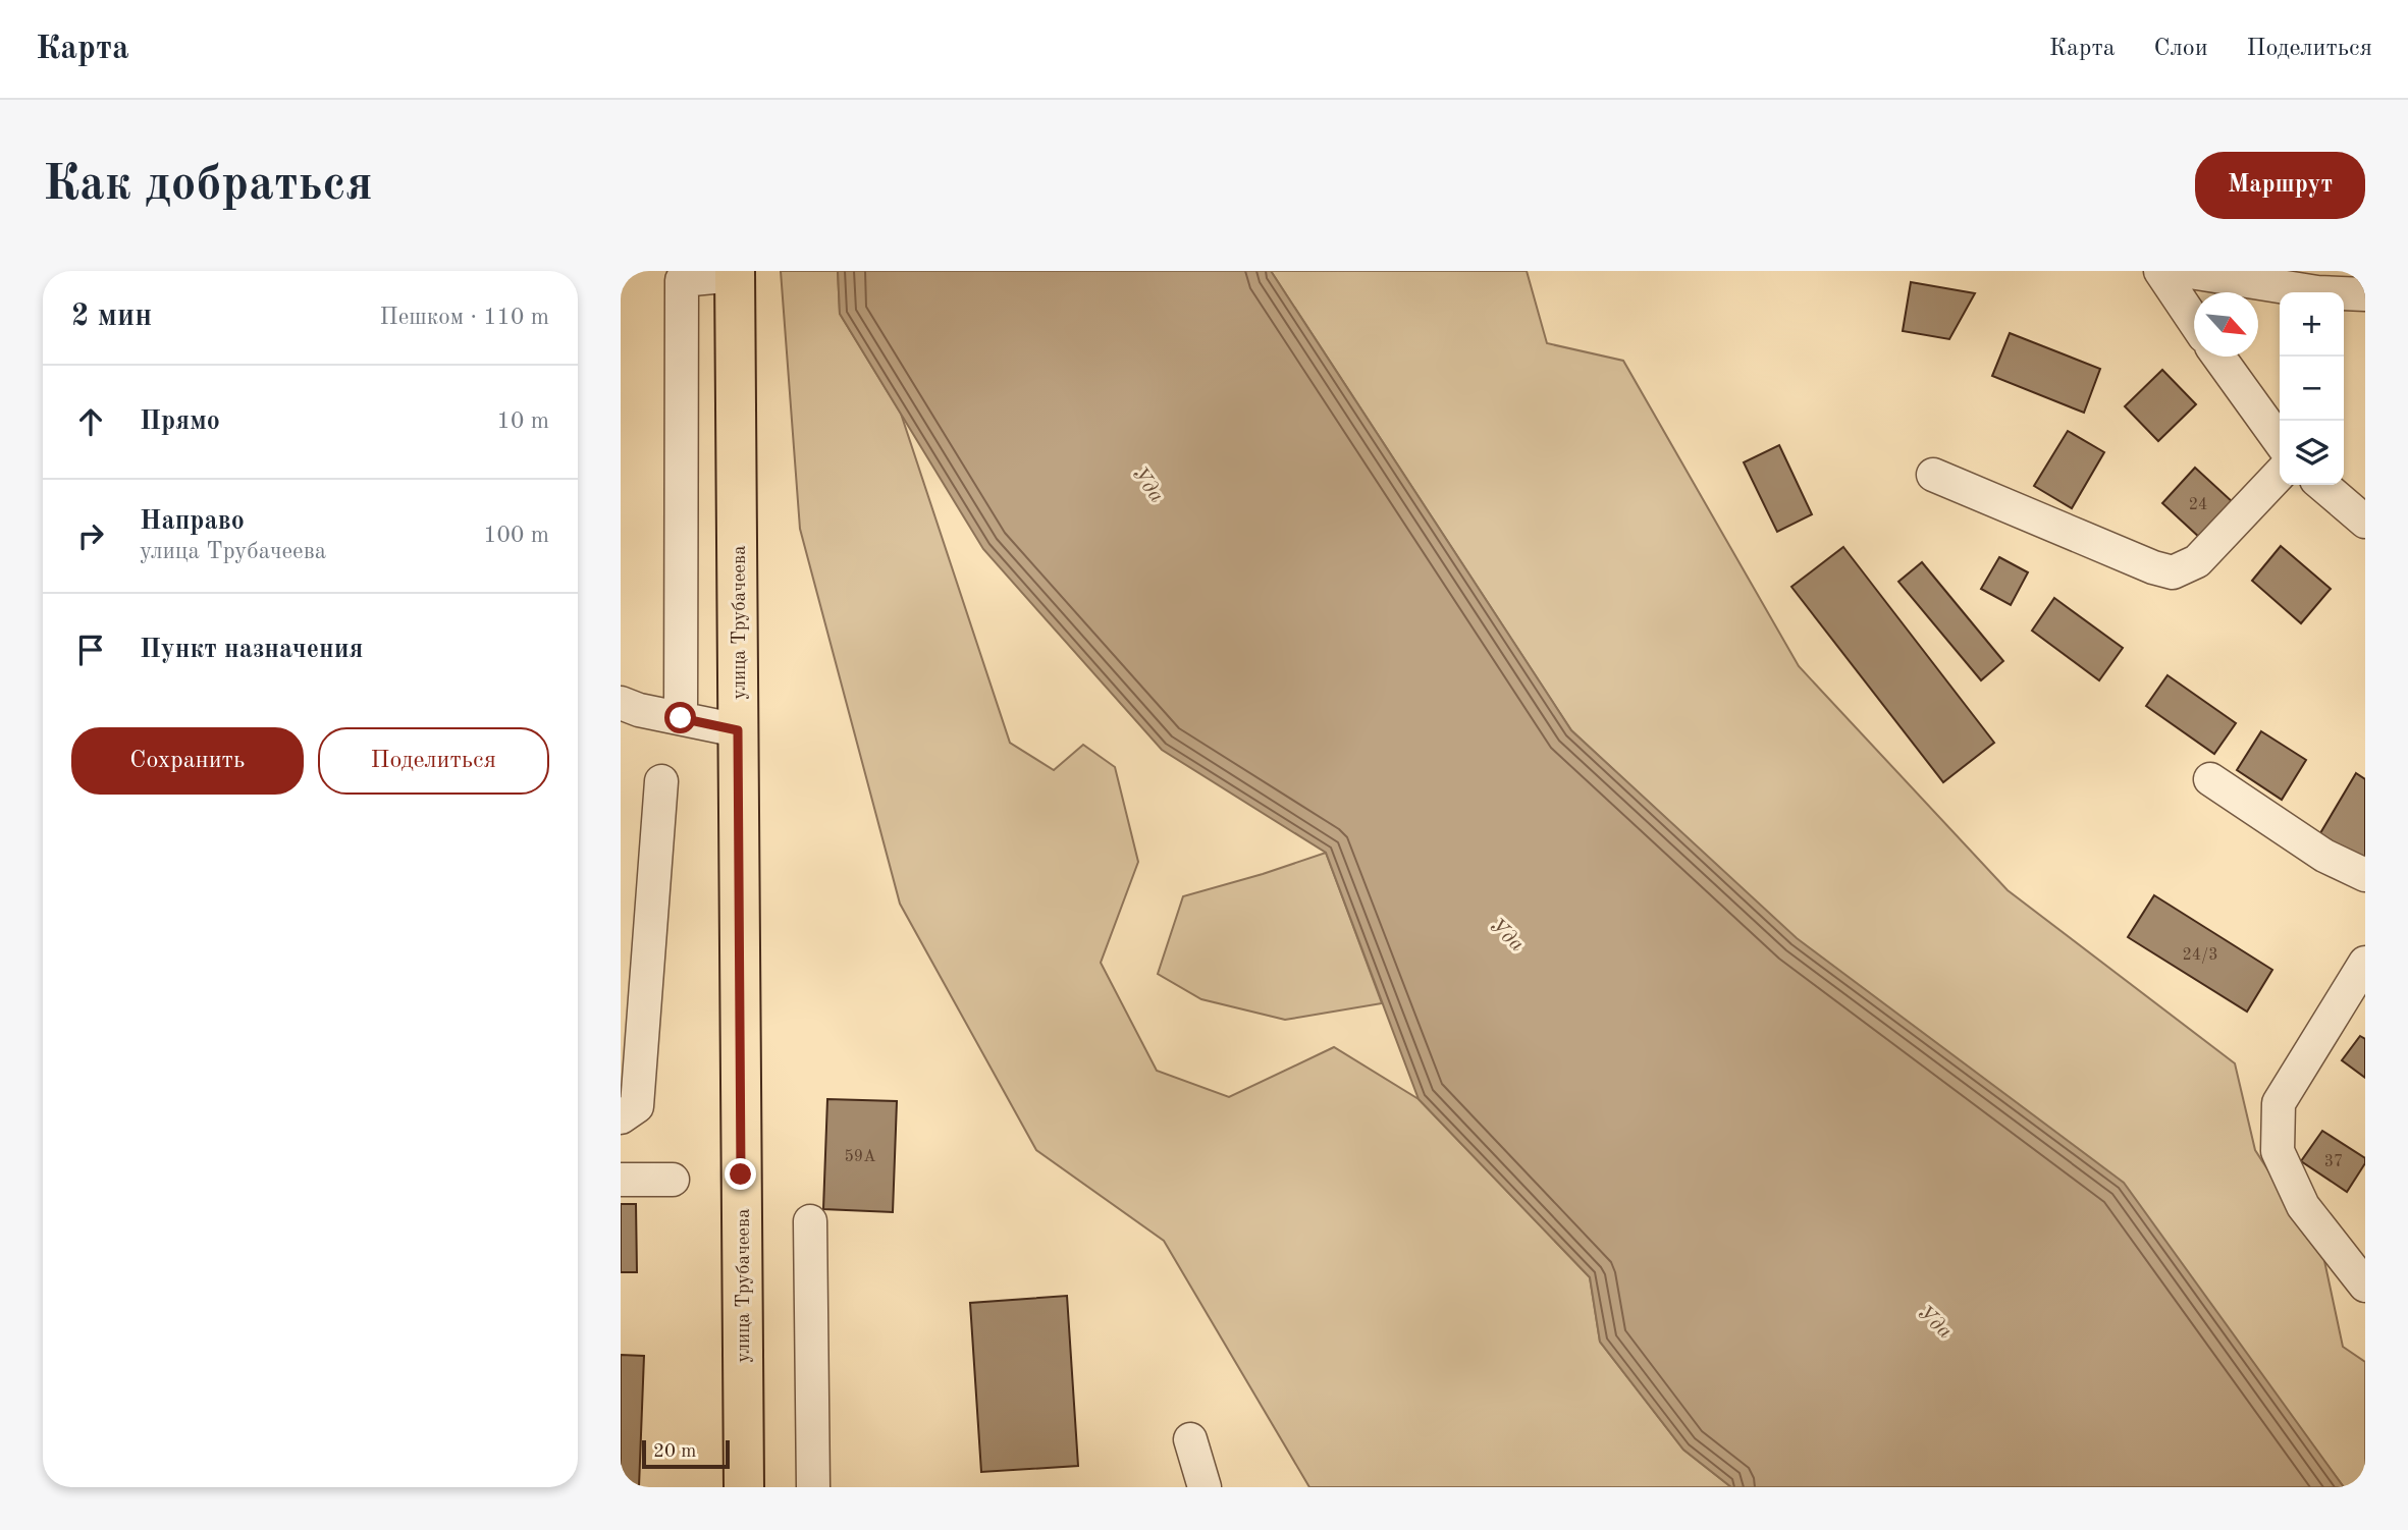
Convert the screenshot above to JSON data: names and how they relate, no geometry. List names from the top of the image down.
{
  "streets": {
    "main road": ["улица Трубачеева"]
  },
  "water": ["Уда"],
  "house_numbers": [
    "24",
    "24/3",
    "59А",
    "37"
  ],
  "scale_bar": "20 m",
  "north": "bottom right",
  "page": {
    "header": "Карта",
    "nav": ["Карта", "Слои", "Поделиться"],
    "buttons": [
      "Маршрут",
      ["Сохранить", "Поделиться"]
    ],
    "title": "Как добраться",
    "heading": ["2 мин", "Пешком · 110 m"],
    "map_buttons": ["+", "−"],
    "list": [
      ["Прямо", "10 m"],
      ["Направо", "улица Трубачеева", "100 m"],
      "Пункт назначения"
    ],
    "scale": "20 m"
  }
}
